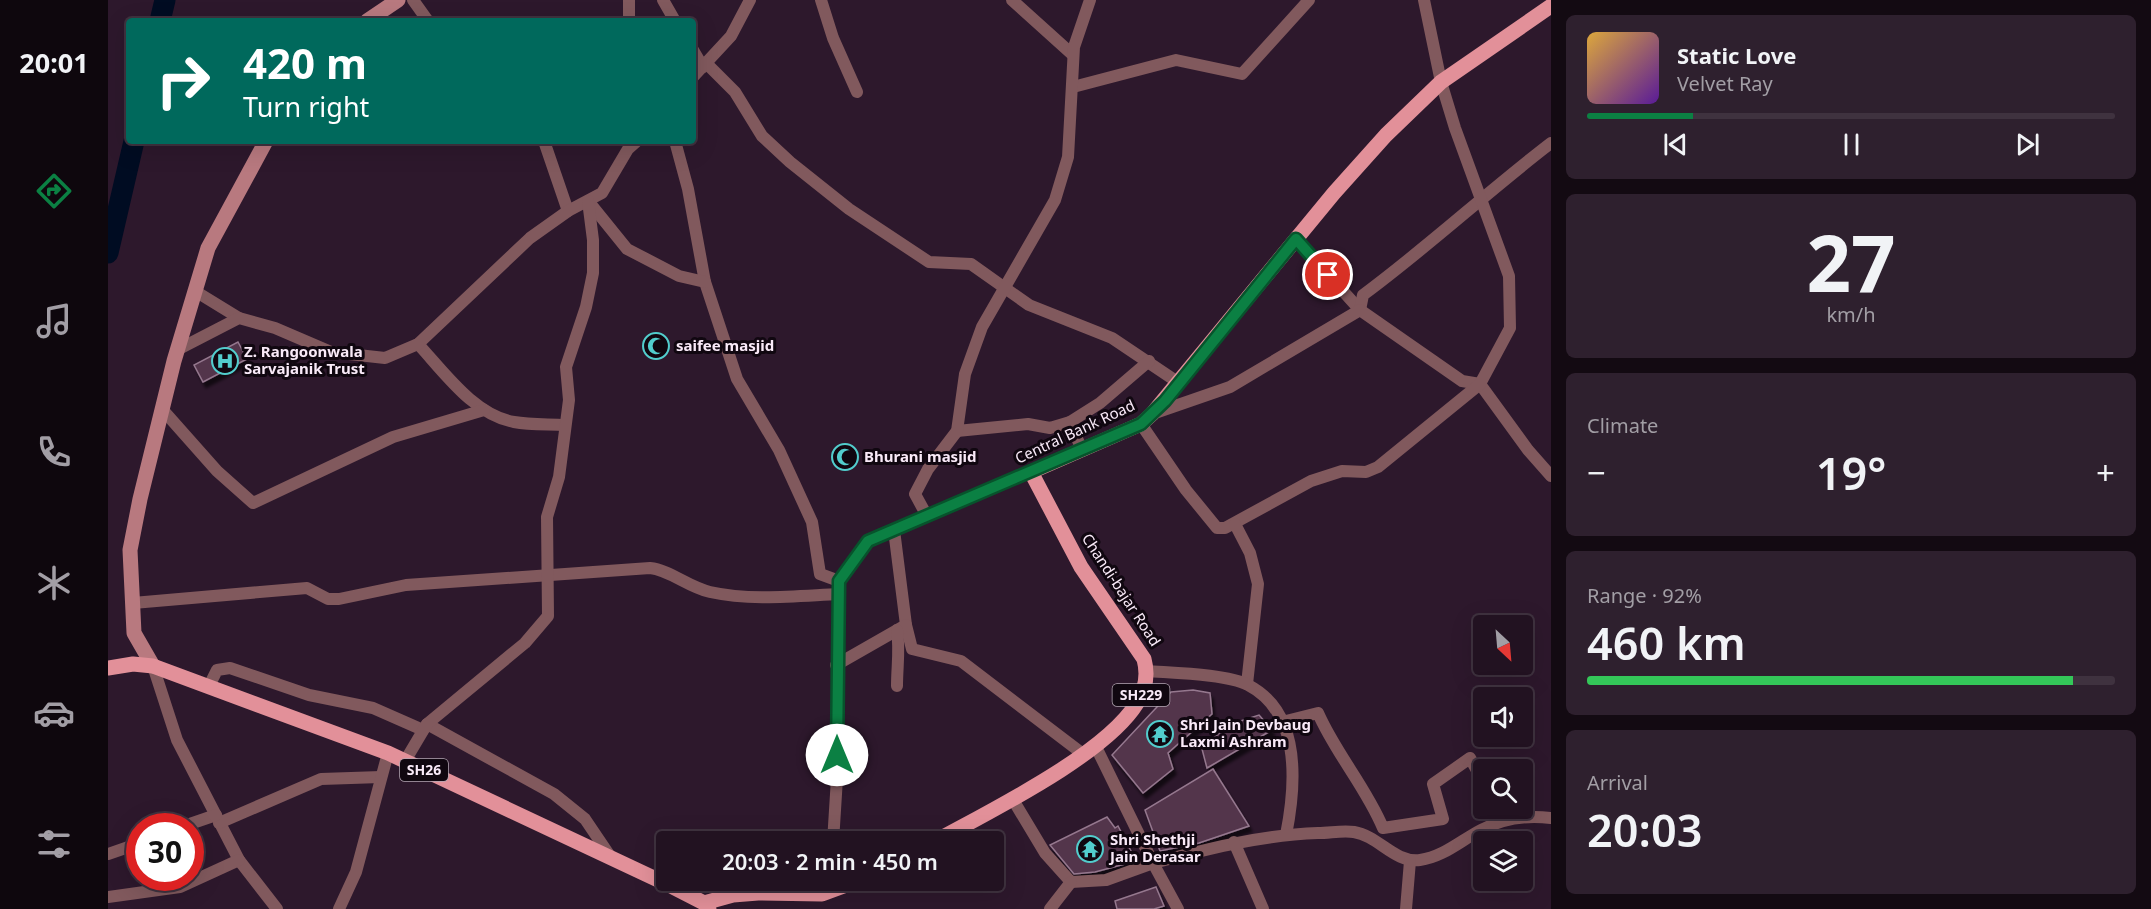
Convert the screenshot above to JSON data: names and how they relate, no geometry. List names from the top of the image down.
{
  "streets": {
    "main road": [
      "Central Bank Road",
      "Chandi-bajar Road",
      "SH229",
      "SH26"
    ]
  },
  "crossings": [
    ["Central Bank Road", "Chandi-bajar Road"]
  ],
  "places": {
    "mosque": ["saifee masjid", "Bhurani masjid"],
    "hospital": ["Z. Rangoonwala Sarvajanik Trust"],
    "temple": ["Shri Jain Devbaug Laxmi Ashram", "Shri Shethji Jain Derasar"]
  },
  "north": "bottom right",
  "page": {
    "tabs": "20:01",
    "turn": ["420 m", "Turn right"],
    "song": ["Static Love", "Velvet Ray"],
    "tile": [
      ["27", "km/h"],
      "Climate",
      ["Range · 92%", "460 km"],
      ["Arrival", "20:03"]
    ],
    "heat": ["−", "19°", "+"],
    "limit": "30",
    "trip": "20:03 · 2 min · 450 m"
  }
}
